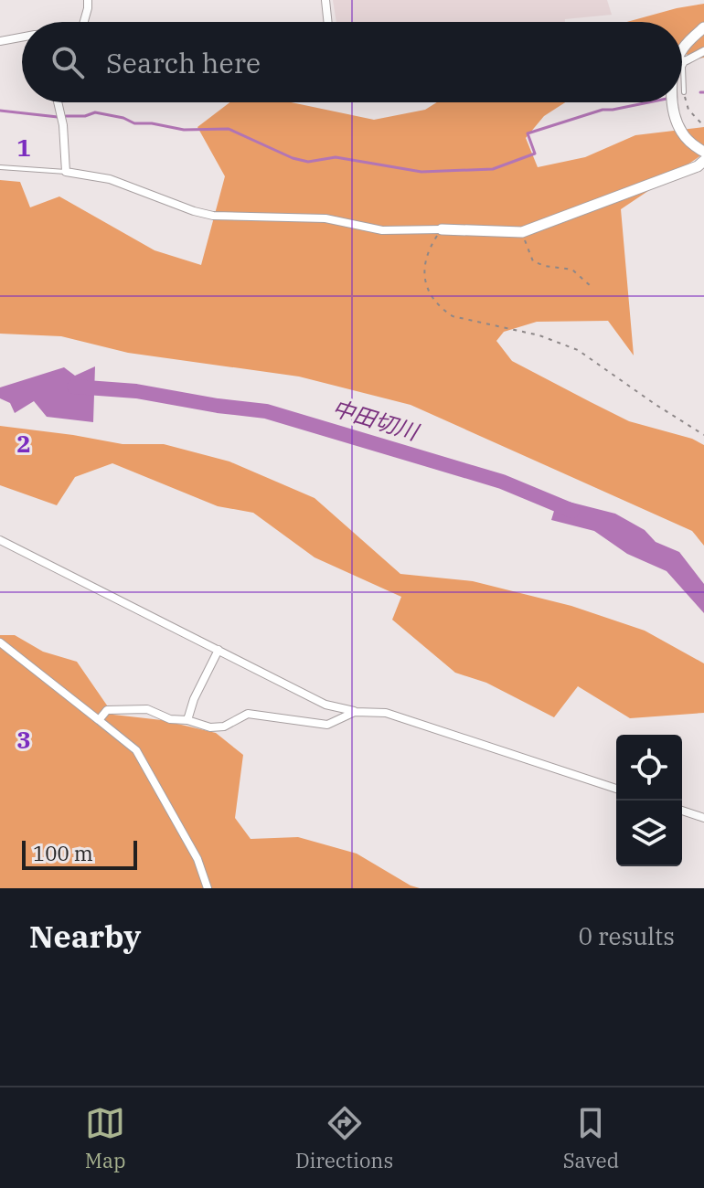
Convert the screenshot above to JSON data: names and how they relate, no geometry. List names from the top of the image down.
{
  "water": ["中田切川"],
  "scale_bar": "100 m",
  "page": {
    "search": "Search here",
    "scale": "100 m",
    "heading": ["Nearby", "0 results"],
    "nav": ["Map", "Directions", "Saved"]
  },
  "grid": {
    "rows": ["1", "2", "3"]
  }
}
